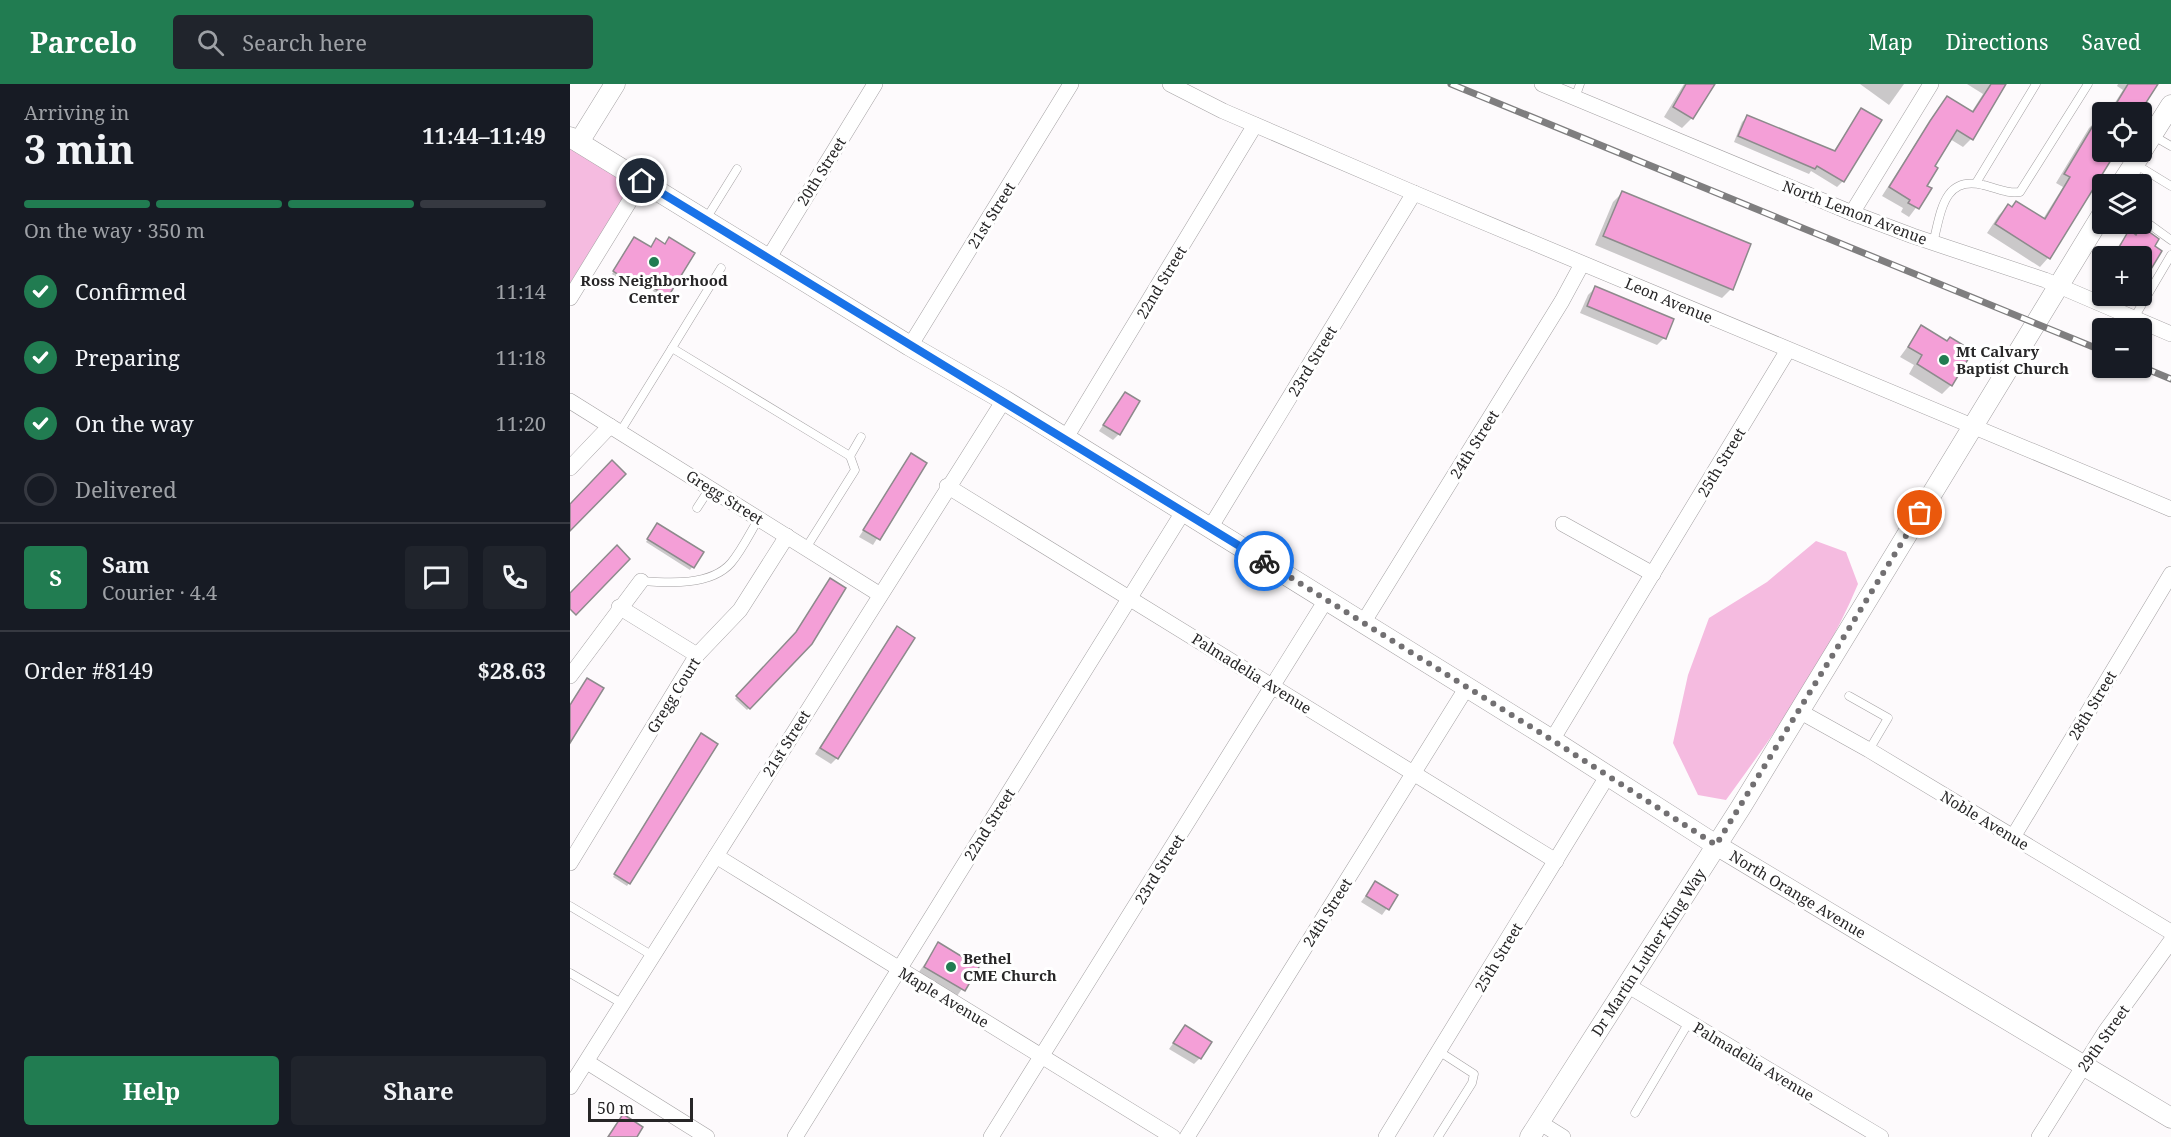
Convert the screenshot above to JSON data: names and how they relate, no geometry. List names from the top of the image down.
{
  "streets": {
    "street": [
      "20th Street",
      "North Lemon Avenue",
      "21st Street",
      "22nd Street",
      "Leon Avenue",
      "23rd Street",
      "24th Street",
      "25th Street",
      "Gregg Street",
      "Palmadelia Avenue",
      "Gregg Court",
      "28th Street",
      "Noble Avenue",
      "North Orange Avenue",
      "Dr Martin Luther King Way",
      "Maple Avenue",
      "29th Street"
    ]
  },
  "crossings": [
    ["20th Street", "North Orange Avenue"],
    ["North Lemon Avenue", "Dr Martin Luther King Way"],
    ["21st Street", "Gregg Street"],
    ["21st Street", "Palmadelia Avenue"],
    ["21st Street", "North Orange Avenue"],
    ["21st Street", "Maple Avenue"],
    ["22nd Street", "Leon Avenue"],
    ["22nd Street", "Palmadelia Avenue"],
    ["22nd Street", "North Orange Avenue"],
    ["22nd Street", "Maple Avenue"],
    ["Leon Avenue", "23rd Street"],
    ["Leon Avenue", "24th Street"],
    ["Leon Avenue", "25th Street"],
    ["Leon Avenue", "Dr Martin Luther King Way"],
    ["23rd Street", "Palmadelia Avenue"],
    ["23rd Street", "North Orange Avenue"],
    ["23rd Street", "Maple Avenue"],
    ["24th Street", "Palmadelia Avenue"],
    ["24th Street", "North Orange Avenue"],
    ["25th Street", "Palmadelia Avenue"],
    ["25th Street", "North Orange Avenue"],
    ["Gregg Street", "Gregg Court"],
    ["Palmadelia Avenue", "Dr Martin Luther King Way"],
    ["28th Street", "Noble Avenue"],
    ["Noble Avenue", "Dr Martin Luther King Way"],
    ["North Orange Avenue", "Dr Martin Luther King Way"],
    ["North Orange Avenue", "29th Street"]
  ],
  "places": ["Ross Neighborhood Center", "Mt Calvary Baptist Church", "Bethel CME Church"],
  "scale_bar": "50 m",
  "page": {
    "header": "Parcelo",
    "search": "Search here",
    "nav": ["Map", "Directions", "Saved"],
    "heading": ["3 min", "Arriving in", "11:44–11:49"],
    "panel": [
      "Sam",
      "Courier · 4.4",
      "Order #8149",
      "$28.63"
    ],
    "map_buttons": ["+", "−"],
    "bar": "On the way · 350 m",
    "list": [
      ["Confirmed", "11:14"],
      ["Preparing", "11:18"],
      ["On the way", "11:20"],
      "Delivered"
    ],
    "round": "S",
    "buttons": ["Help", "Share"],
    "scale": "50 m"
  }
}
